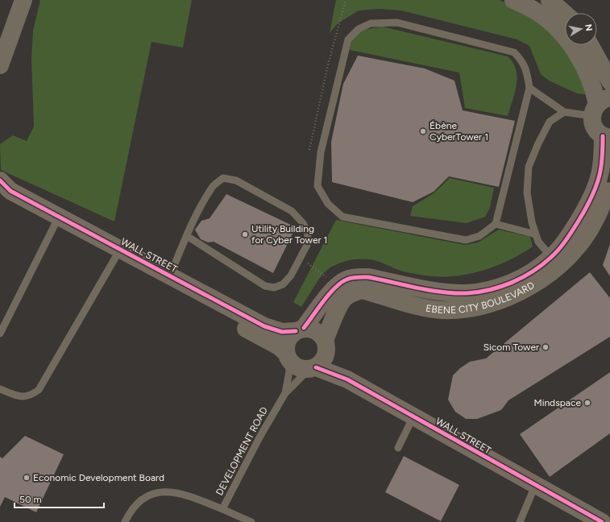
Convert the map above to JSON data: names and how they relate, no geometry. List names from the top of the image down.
{
  "streets": {
    "street": ["WALL STREET", "EBENE CITY BOULEVARD"],
    "lane": ["DEVELOPMENT ROAD"]
  },
  "crossings": [
    ["WALL STREET", "EBENE CITY BOULEVARD"]
  ],
  "places": [
    "Ébène CyberTower 1",
    "Utility Building for Cyber Tower 1",
    "Sicom Tower",
    "Mindspace",
    "Economic Development Board"
  ],
  "scale_bar": "50 m",
  "north": "right"
}
